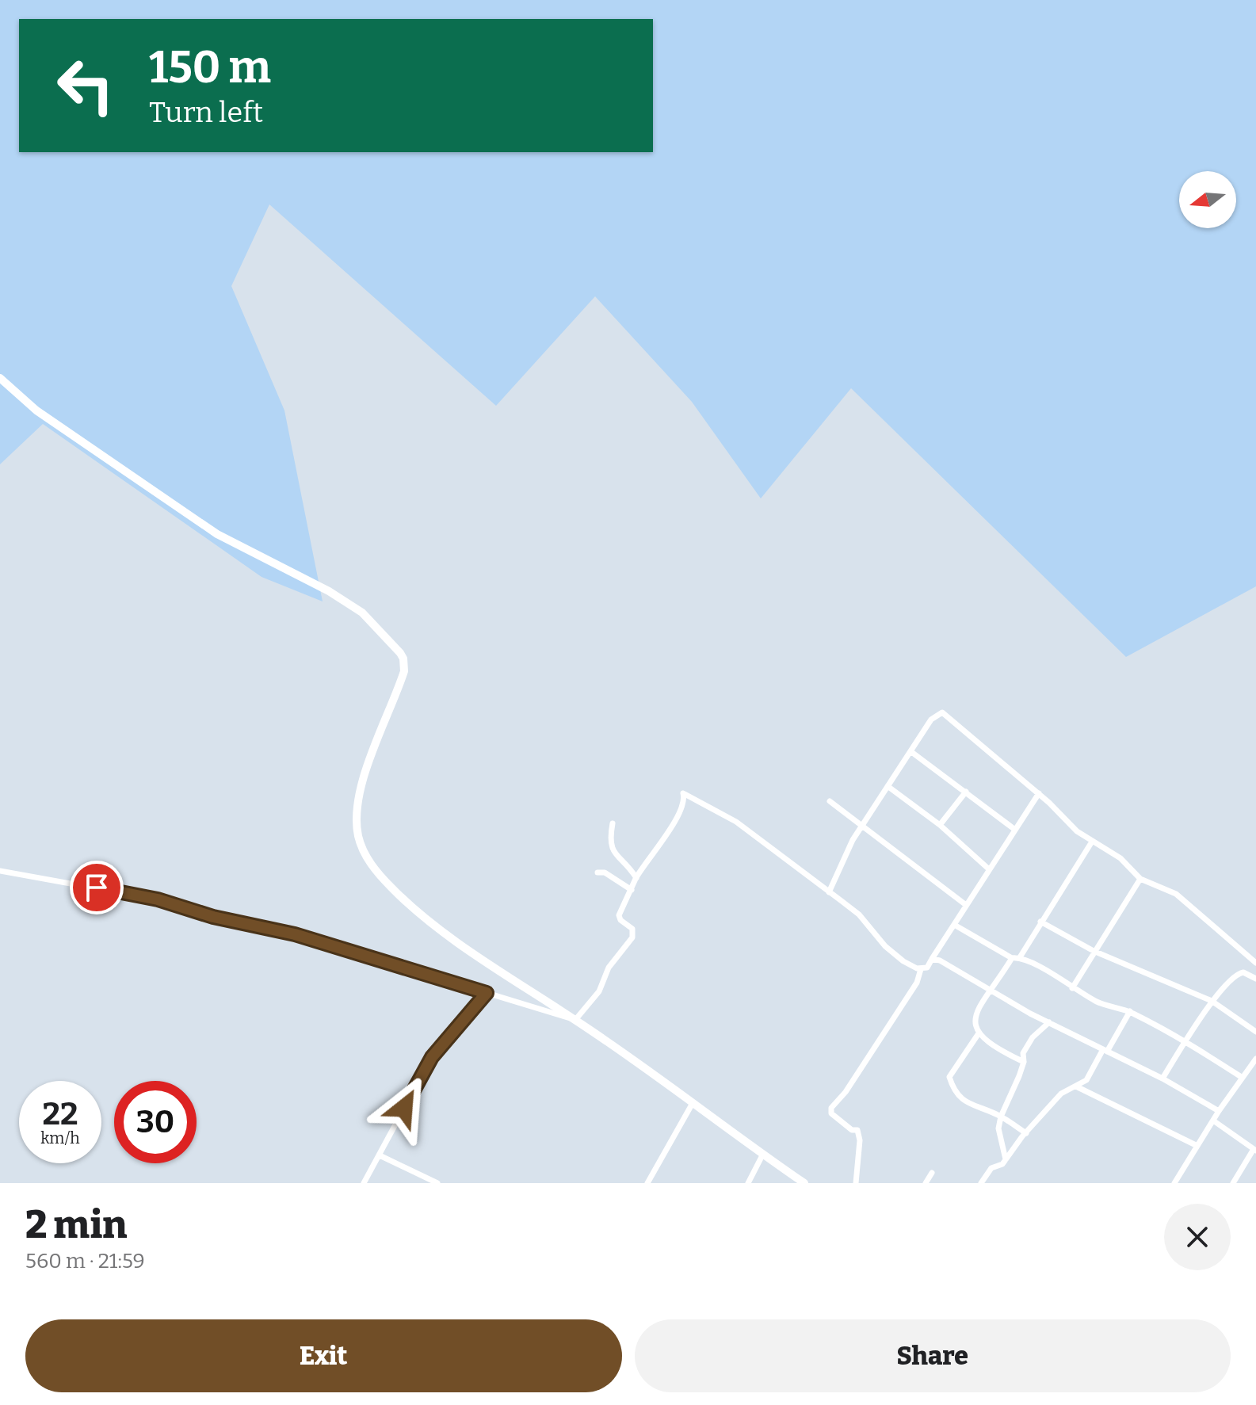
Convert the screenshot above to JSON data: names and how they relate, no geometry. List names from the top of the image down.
{
  "north": "left",
  "page": {
    "turn": ["150 m", "Turn left"],
    "speed": "22 km/h",
    "limit": "30",
    "heading": ["2 min", "560 m · 21:59"],
    "buttons": ["Exit", "Share"]
  }
}
